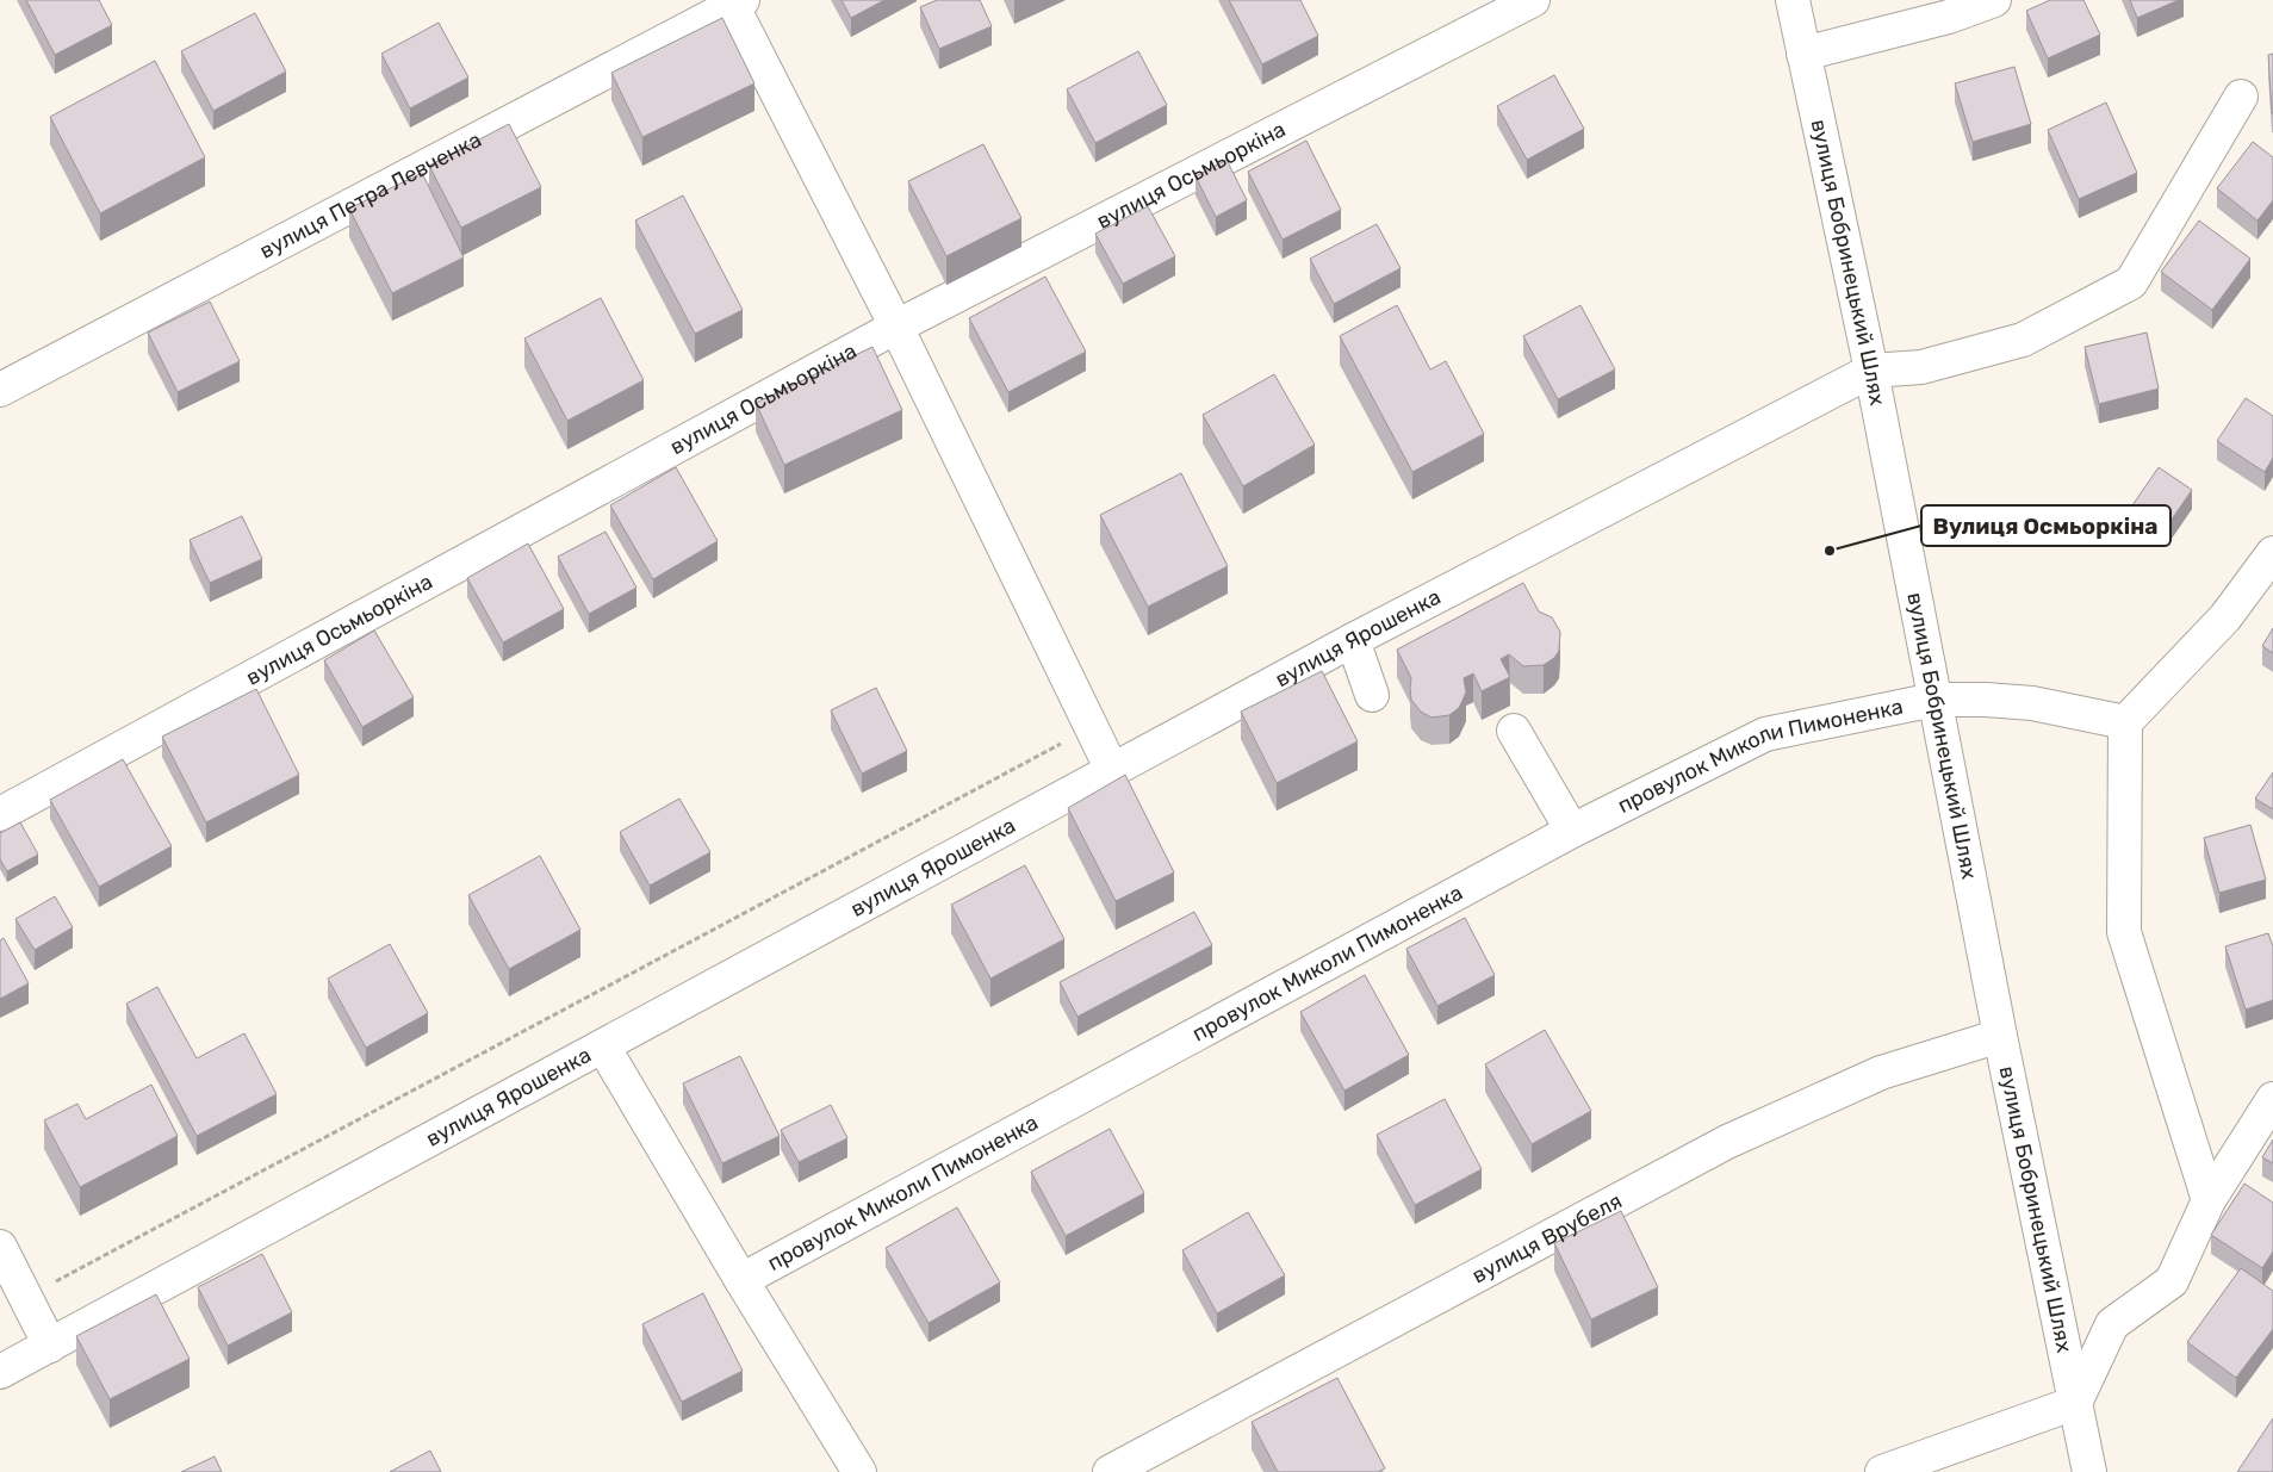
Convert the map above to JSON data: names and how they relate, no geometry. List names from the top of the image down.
{
  "streets": {
    "street": [
      "вулиця Осьмьоркіна",
      "вулиця Петра Левченка",
      "вулиця Бобринецький Шлях",
      "вулиця Ярошенка",
      "провулок Миколи Пимоненка",
      "вулиця Врубеля"
    ]
  },
  "crossings": [
    ["вулиця Бобринецький Шлях", "вулиця Ярошенка"],
    ["вулиця Бобринецький Шлях", "провулок Миколи Пимоненка"],
    ["вулиця Бобринецький Шлях", "вулиця Врубеля"]
  ],
  "places": ["Вулиця Осмьоркіна"]
}
